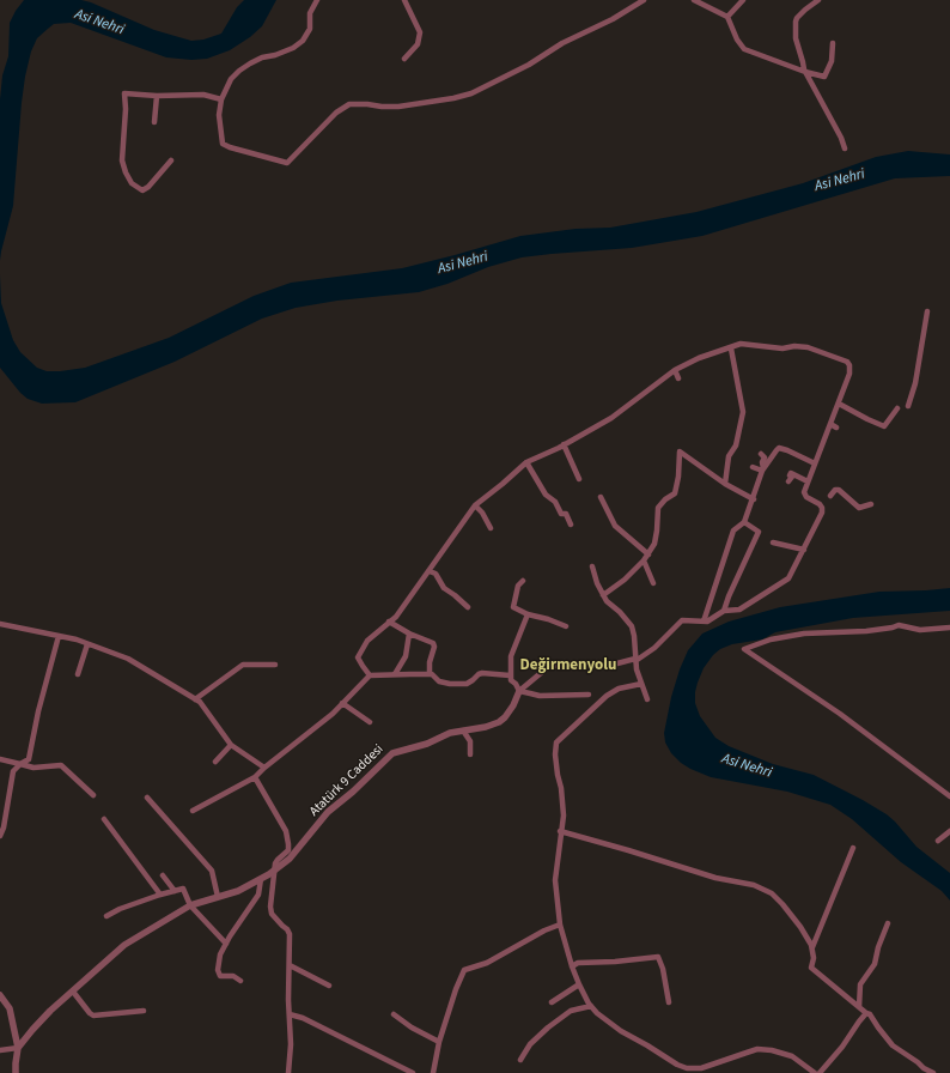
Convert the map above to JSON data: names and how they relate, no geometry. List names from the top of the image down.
{
  "streets": {
    "street": ["Atatürk 9 Caddesi"]
  },
  "districts": ["Değirmenyolu"],
  "water": ["Asi Nehri"]
}
